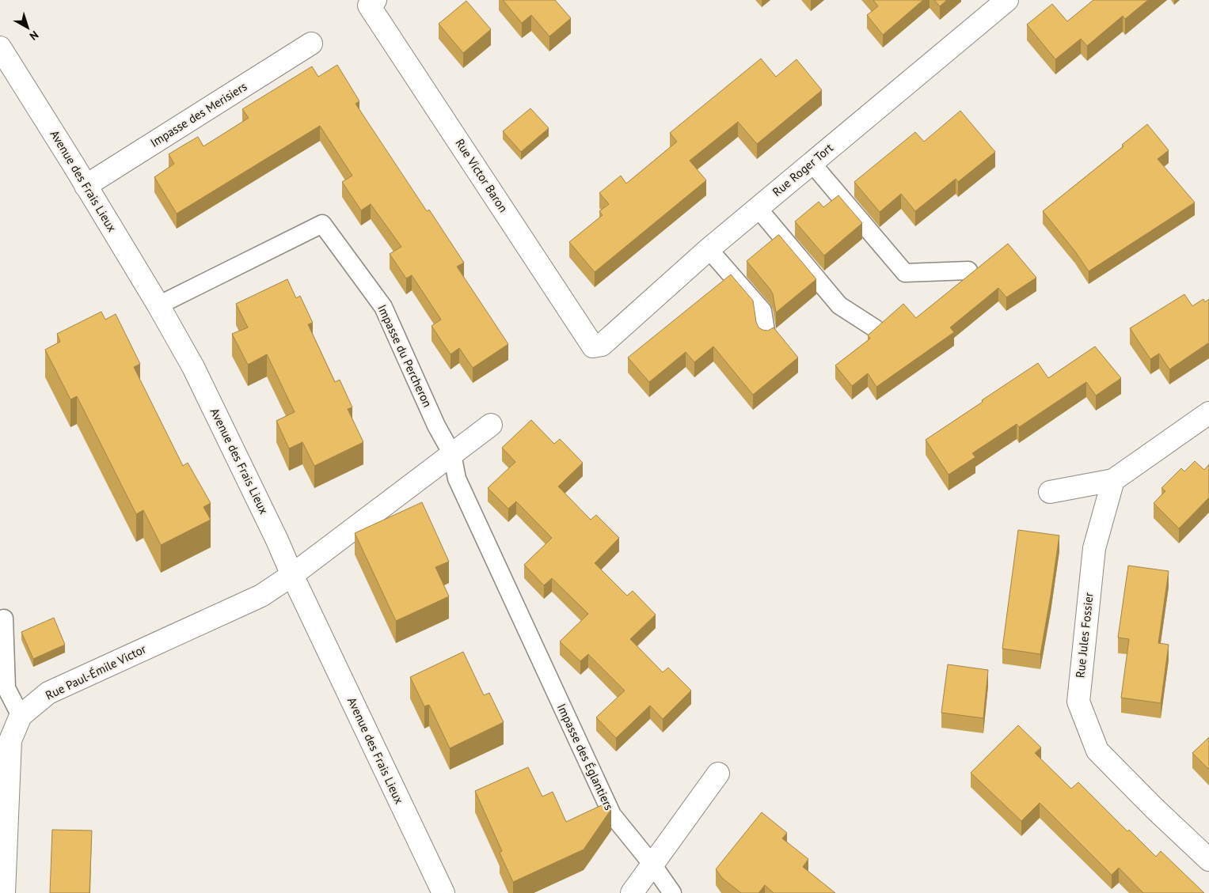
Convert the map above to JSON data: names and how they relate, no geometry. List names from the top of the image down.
{
  "streets": {
    "street": [
      "Impasse des Merisiers",
      "Rue Roger Tort",
      "Rue Victor Baron",
      "Avenue des Frais Lieux",
      "Rue Jules Fossier",
      "Rue Paul-Émile Victor"
    ],
    "lane": ["Impasse du Percheron", "Impasse des Églantiers"]
  },
  "crossings": [
    ["Impasse des Merisiers", "Avenue des Frais Lieux"],
    ["Rue Roger Tort", "Rue Victor Baron"],
    ["Avenue des Frais Lieux", "Impasse du Percheron"],
    ["Avenue des Frais Lieux", "Rue Paul-Émile Victor"],
    ["Impasse du Percheron", "Impasse des Églantiers"]
  ],
  "north": "bottom right"
}
